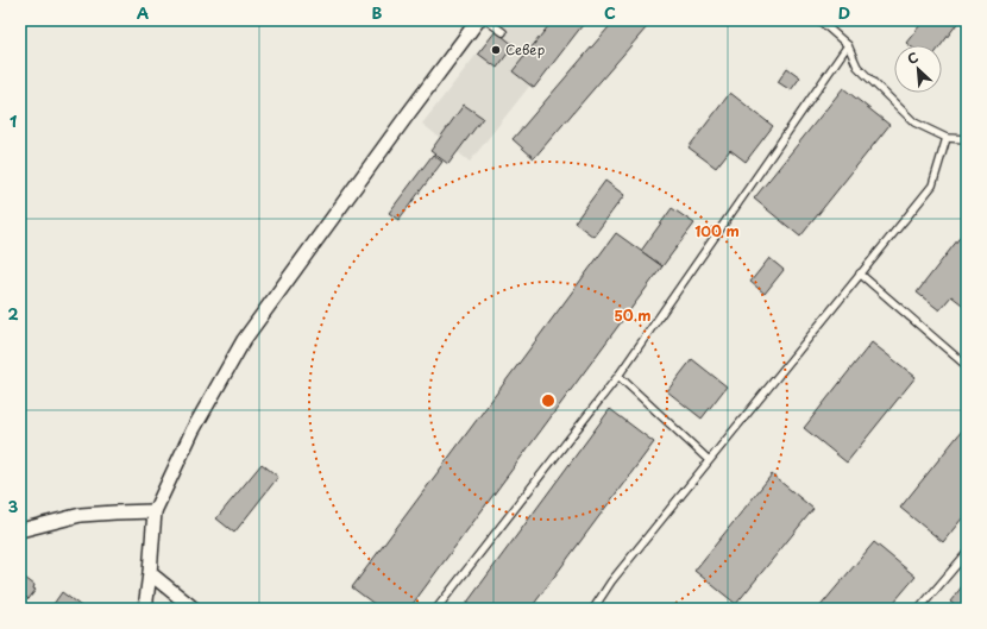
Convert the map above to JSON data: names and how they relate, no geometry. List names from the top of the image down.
{
  "places": ["Север"],
  "north": "top left",
  "grid": {
    "columns": [
      "A",
      "B",
      "C",
      "D"
    ],
    "rows": ["1", "2", "3"]
  },
  "rings": ["100 m", "50 m"]
}
